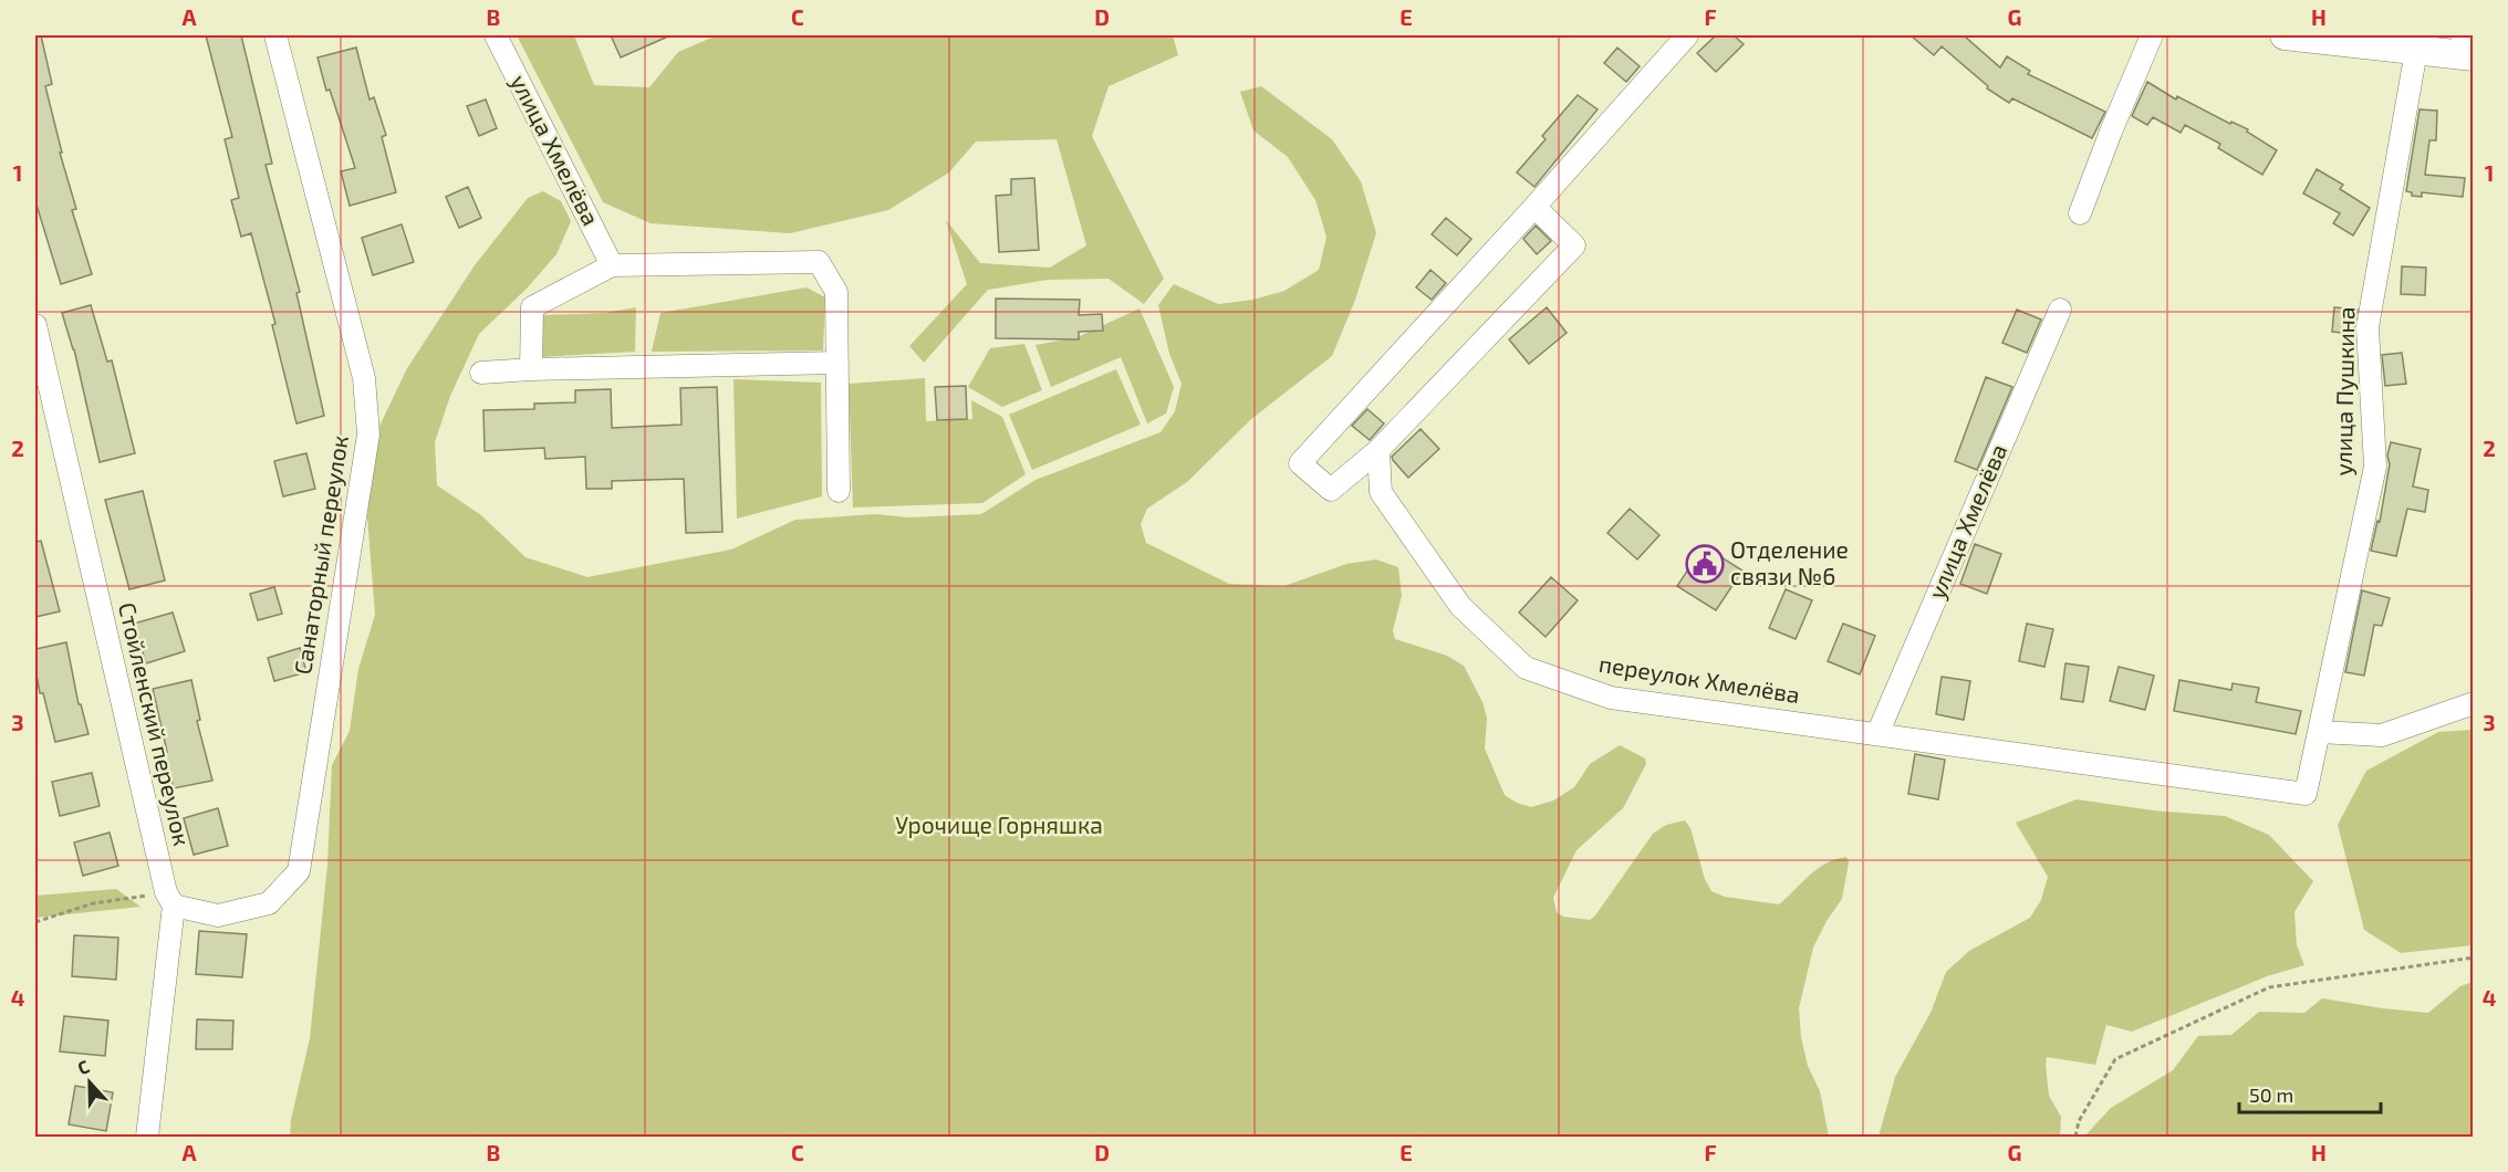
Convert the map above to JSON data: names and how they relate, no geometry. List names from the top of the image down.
{
  "streets": {
    "street": [
      "улица Хмелёва",
      "улица Пушкина",
      "Санаторный переулок",
      "переулок Хмелёва",
      "Стойленский переулок"
    ]
  },
  "crossings": [
    ["улица Хмелёва", "переулок Хмелёва"],
    ["улица Пушкина", "переулок Хмелёва"],
    ["Санаторный переулок", "Стойленский переулок"]
  ],
  "parks": ["Урочище Горняшка"],
  "places": {
    "public building": ["Отделение связи №6"]
  },
  "scale_bar": "50 m",
  "north": "top",
  "grid": {
    "columns": [
      "A",
      "B",
      "C",
      "D",
      "E",
      "F",
      "G",
      "H"
    ],
    "rows": [
      "1",
      "2",
      "3",
      "4"
    ]
  }
}
